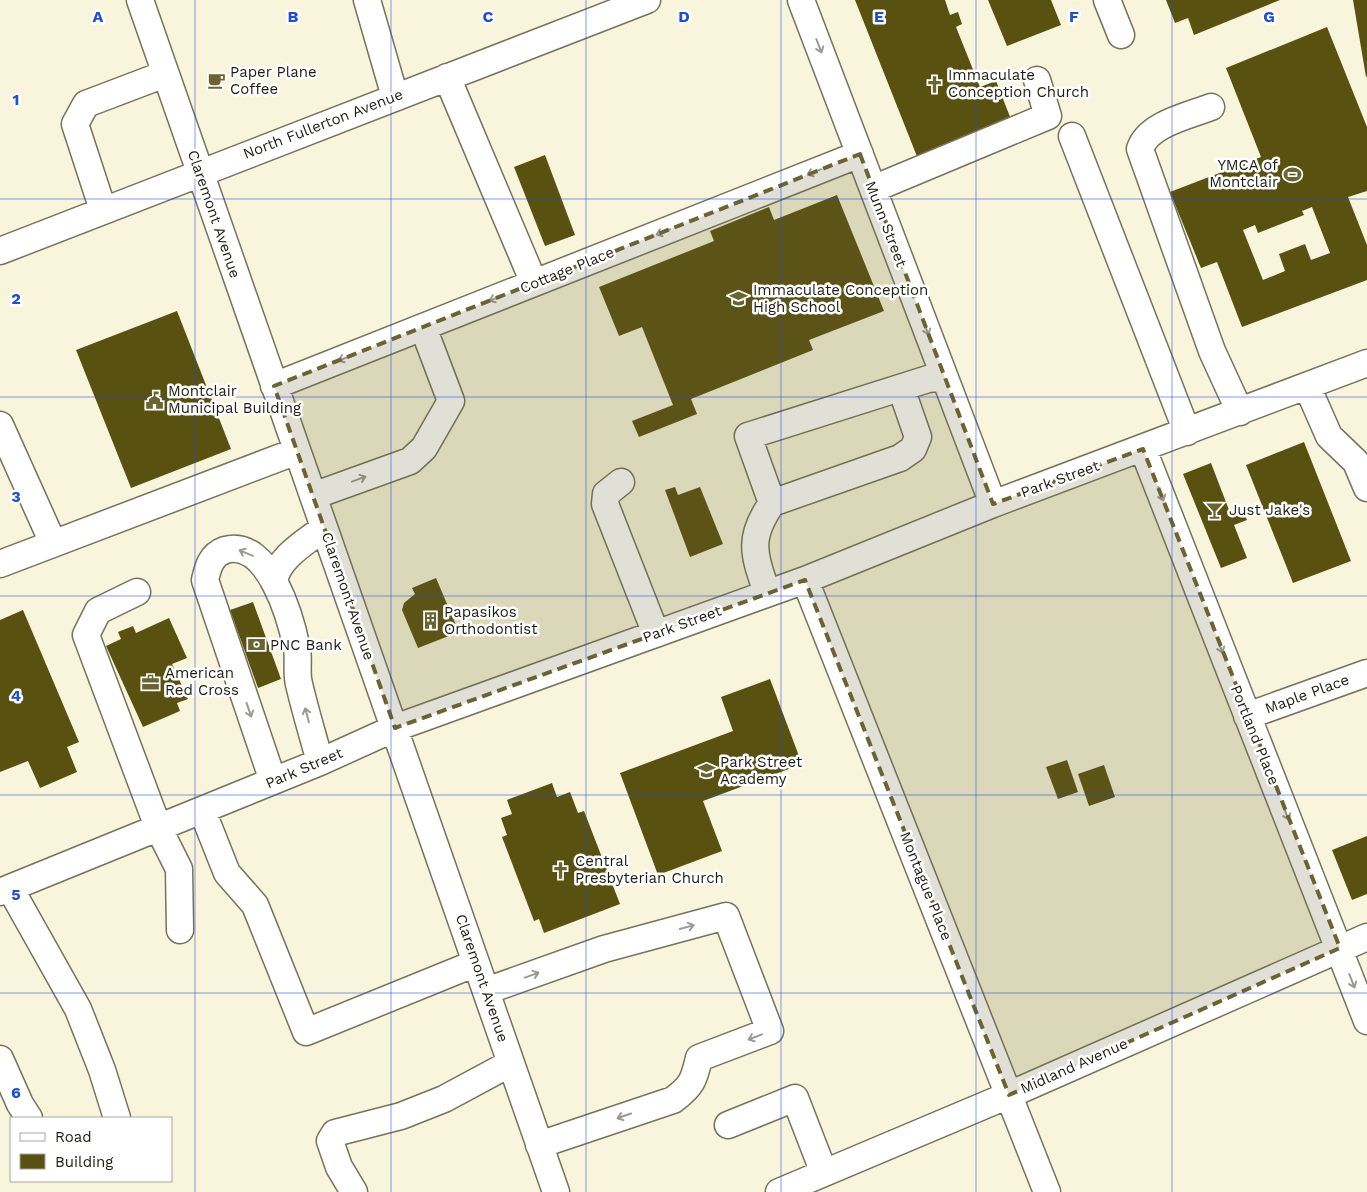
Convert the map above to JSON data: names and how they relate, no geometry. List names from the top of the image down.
{
  "streets": {
    "street": [
      "North Fullerton Avenue",
      "Claremont Avenue",
      "Munn Street",
      "Cottage Place",
      "Park Street",
      "Maple Place",
      "Portland Place",
      "Montague Place",
      "Midland Avenue"
    ]
  },
  "crossings": [
    ["North Fullerton Avenue", "Claremont Avenue"],
    ["Claremont Avenue", "Cottage Place"],
    ["Claremont Avenue", "Park Street"],
    ["Munn Street", "Cottage Place"],
    ["Munn Street", "Park Street"],
    ["Park Street", "Portland Place"],
    ["Park Street", "Montague Place"],
    ["Maple Place", "Portland Place"],
    ["Portland Place", "Midland Avenue"],
    ["Montague Place", "Midland Avenue"]
  ],
  "one_way": ["Cottage Place", "Portland Place"],
  "places": {
    "cafe": ["Paper Plane Coffee"],
    "church": ["Immaculate Conception Church", "Central Presbyterian Church"],
    "sports": ["YMCA of Montclair"],
    "school or university": ["Immaculate Conception High School", "Park Street Academy"],
    "public building": ["Montclair Municipal Building"],
    "bar": ["Just Jake's"],
    "building": ["Papasikos Orthodontist"],
    "bank": ["PNC Bank"],
    "office": ["American Red Cross"]
  },
  "legend": ["Road", "Building"],
  "grid": {
    "columns": [
      "A",
      "B",
      "C",
      "D",
      "E",
      "F",
      "G"
    ],
    "rows": [
      "1",
      "2",
      "3",
      "4",
      "5",
      "6"
    ]
  }
}
